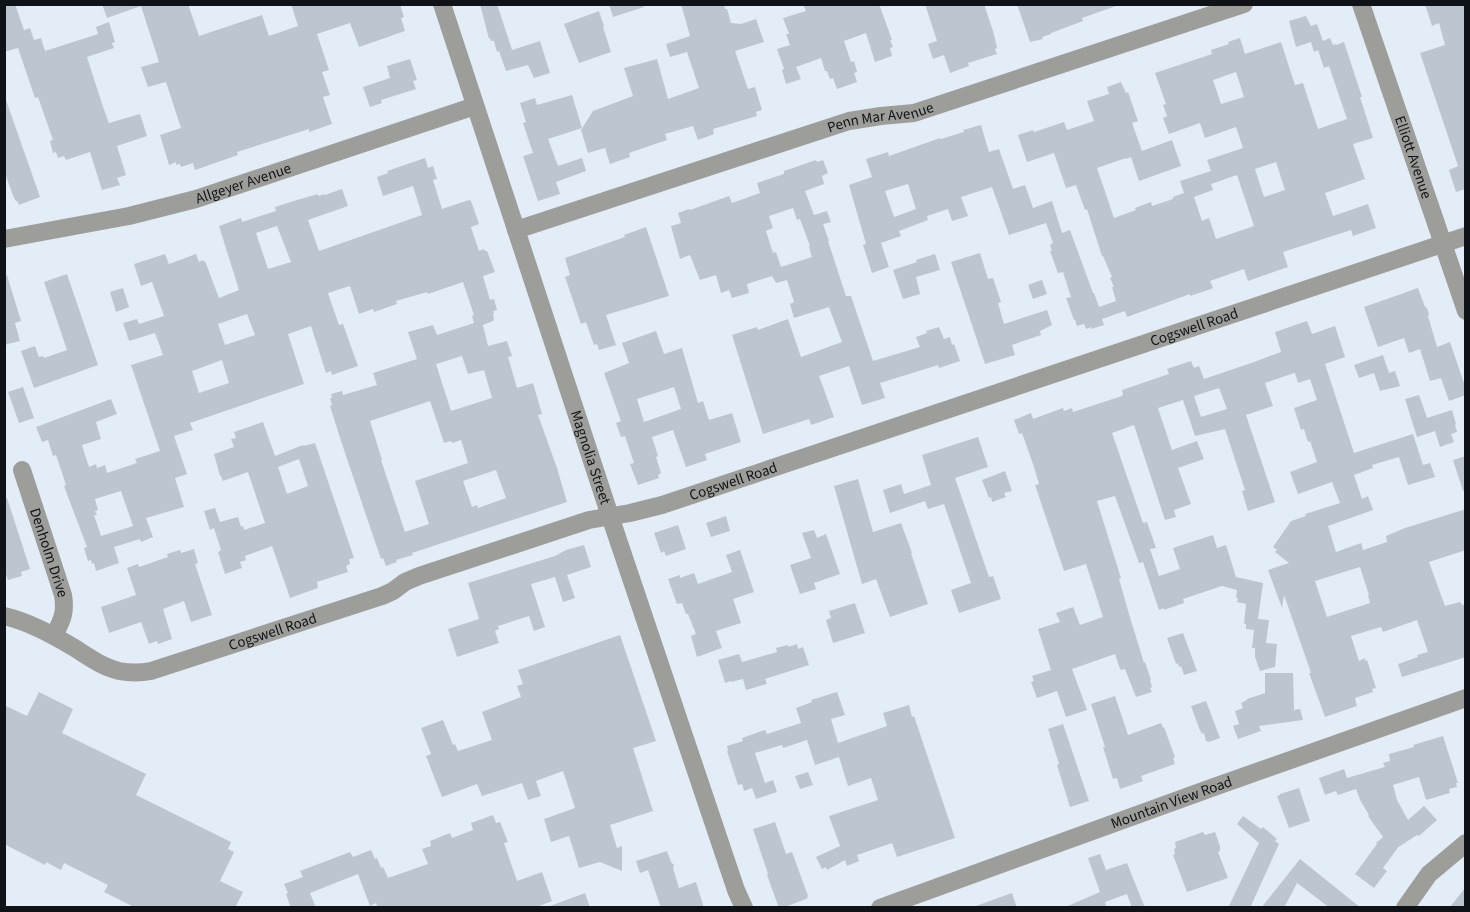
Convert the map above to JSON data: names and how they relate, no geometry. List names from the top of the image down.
{
  "streets": {
    "street": [
      "Penn Mar Avenue",
      "Elliott Avenue",
      "Allgeyer Avenue",
      "Cogswell Road",
      "Magnolia Street",
      "Denholm Drive",
      "Mountain View Road"
    ]
  },
  "crossings": [
    ["Penn Mar Avenue", "Magnolia Street"],
    ["Elliott Avenue", "Cogswell Road"],
    ["Allgeyer Avenue", "Magnolia Street"],
    ["Cogswell Road", "Magnolia Street"],
    ["Cogswell Road", "Denholm Drive"]
  ]
}
